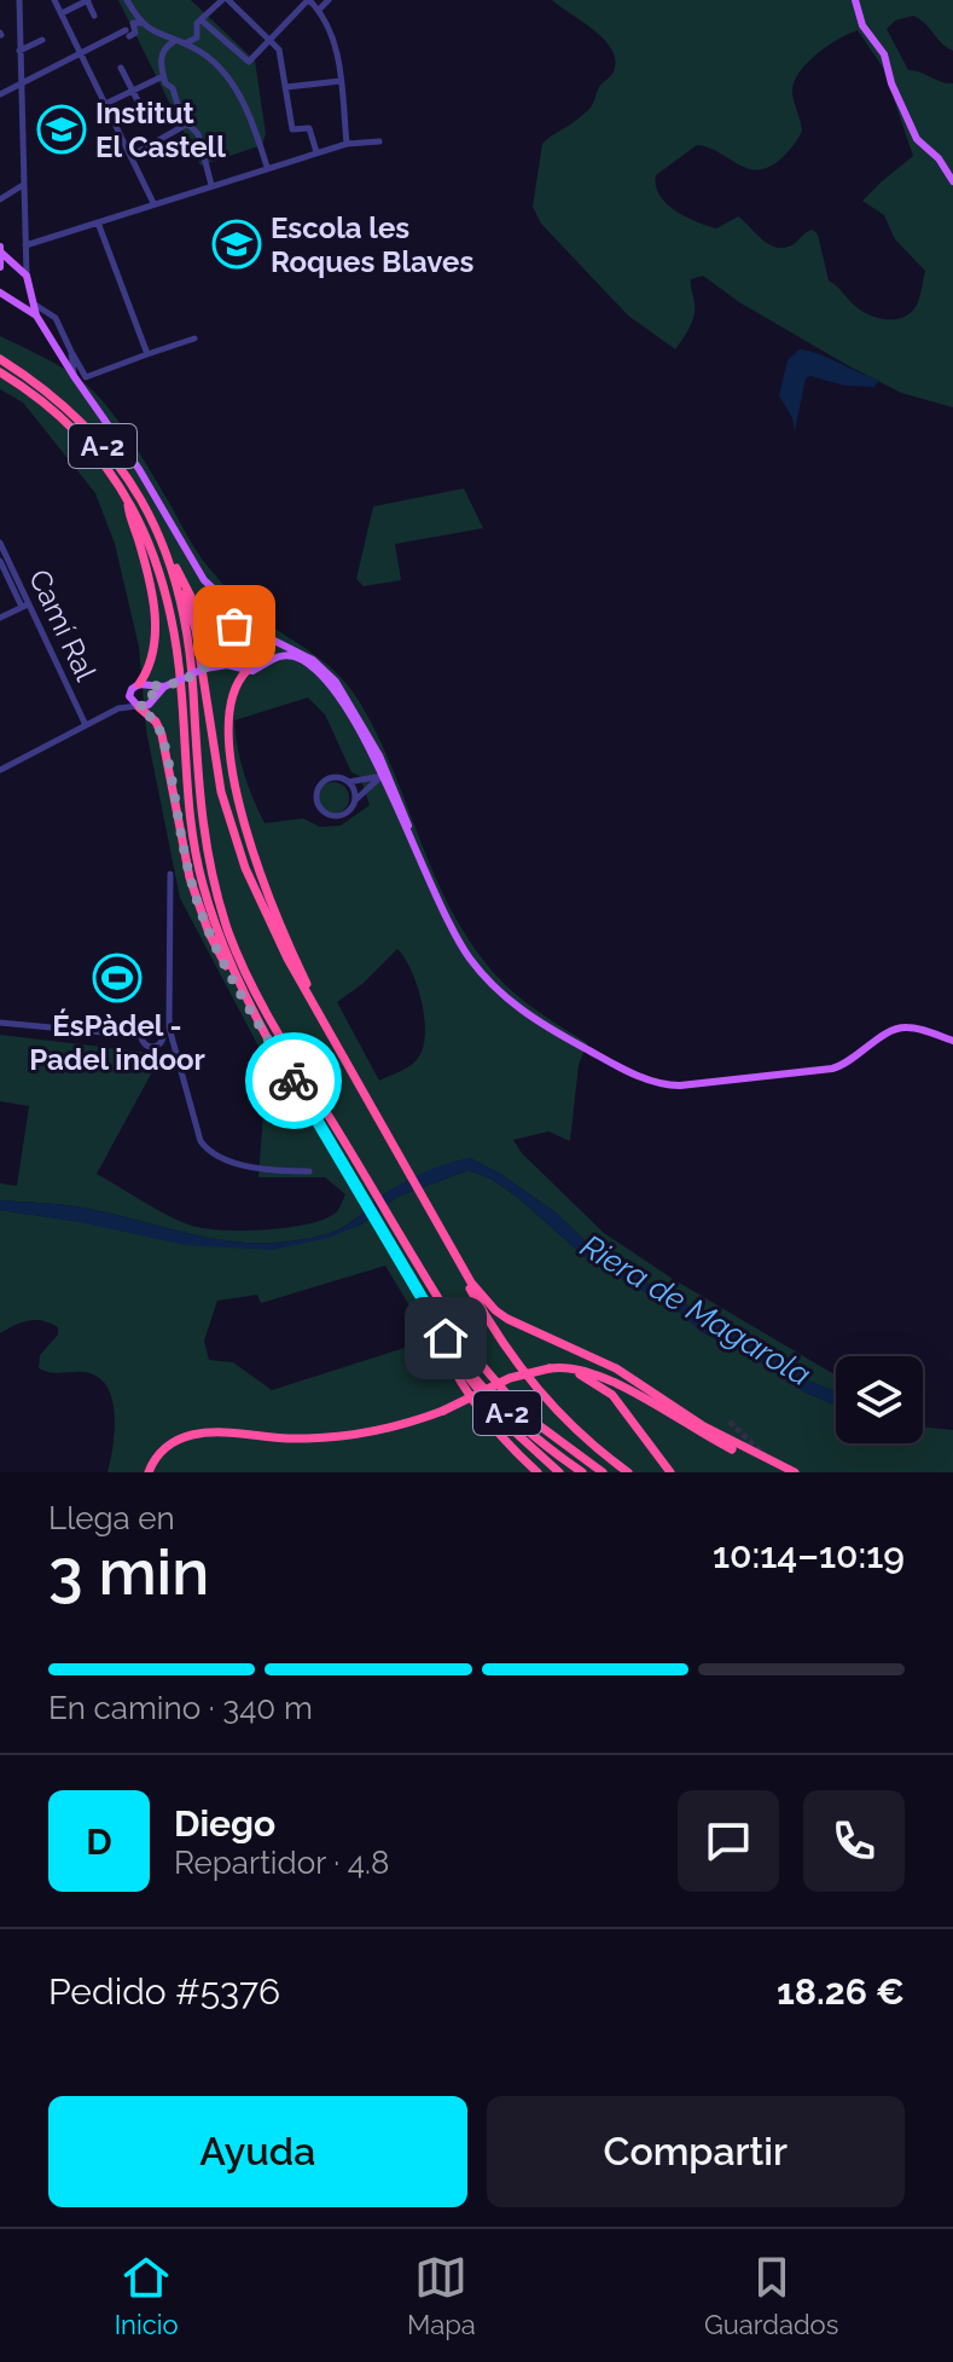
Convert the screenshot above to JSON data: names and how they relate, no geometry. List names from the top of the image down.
{
  "streets": {
    "highway": ["A-2"],
    "street": ["Camí Ral"]
  },
  "water": ["Riera de Magarola"],
  "places": {
    "school or university": ["Institut El Castell", "Escola les Roques Blaves"],
    "sports": ["ÉsPàdel - Padel indoor"]
  },
  "page": {
    "heading": ["3 min", "Llega en", "10:14–10:19"],
    "panel": [
      "Diego",
      "Repartidor · 4.8",
      "Pedido #5376",
      "18.26 €"
    ],
    "bar": "En camino · 340 m",
    "round": "D",
    "buttons": ["Ayuda", "Compartir"],
    "tabs": ["Inicio", "Mapa", "Guardados"]
  }
}
